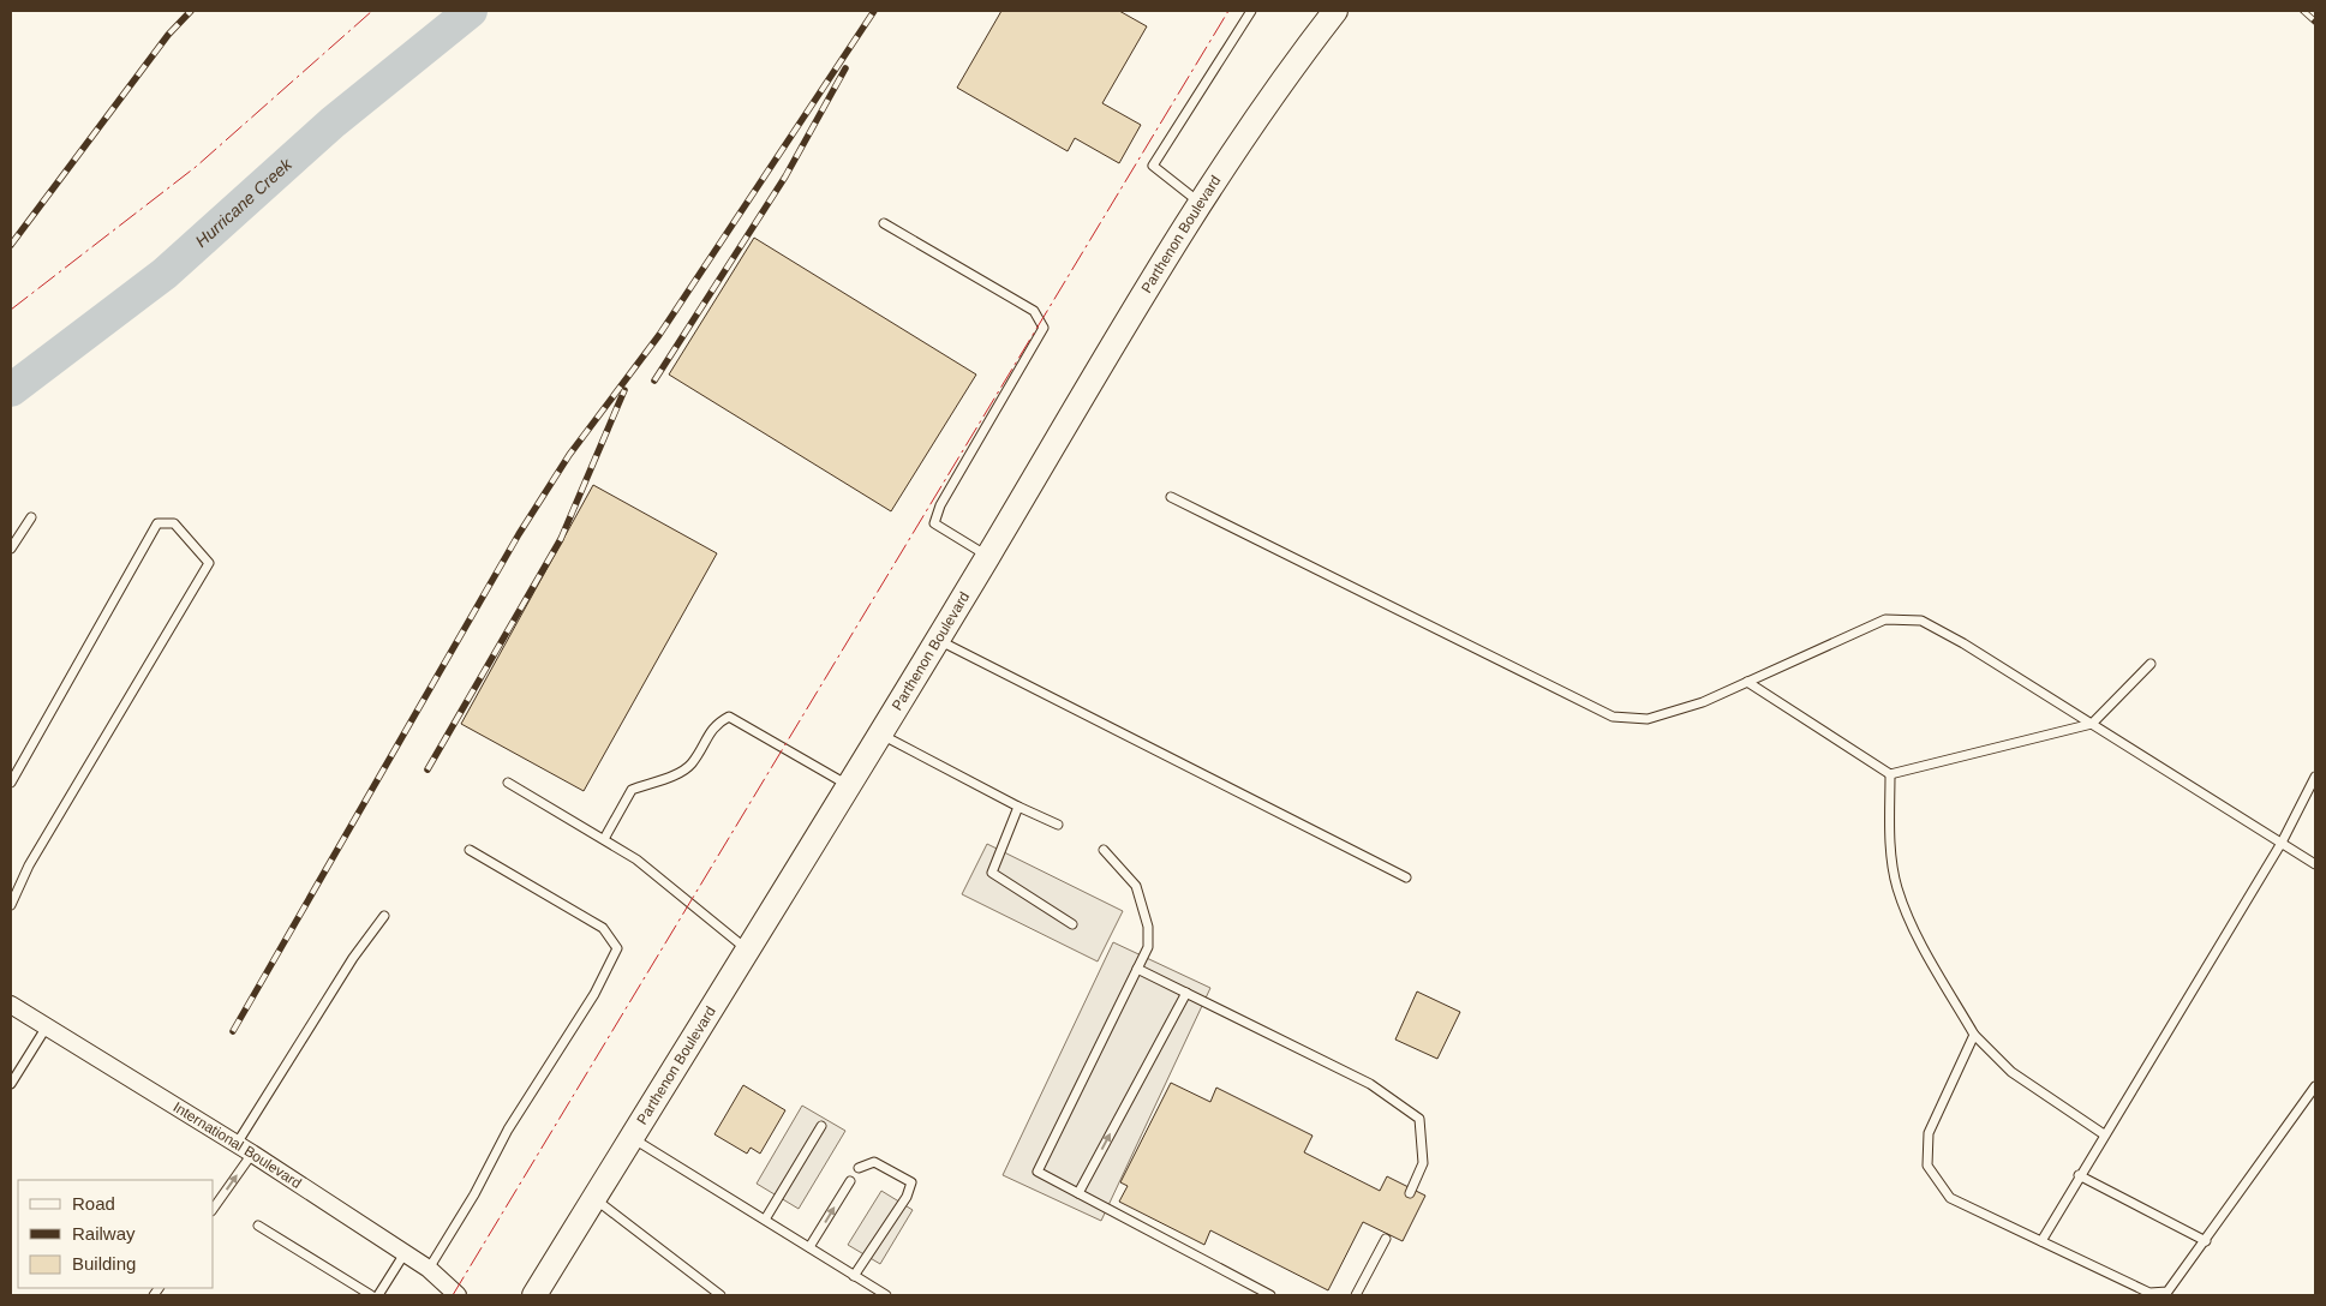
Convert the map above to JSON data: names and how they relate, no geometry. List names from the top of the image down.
{
  "streets": {
    "main road": ["Parthenon Boulevard"],
    "street": ["International Boulevard"]
  },
  "water": ["Hurricane Creek"],
  "legend": ["Road", "Railway", "Building"]
}
